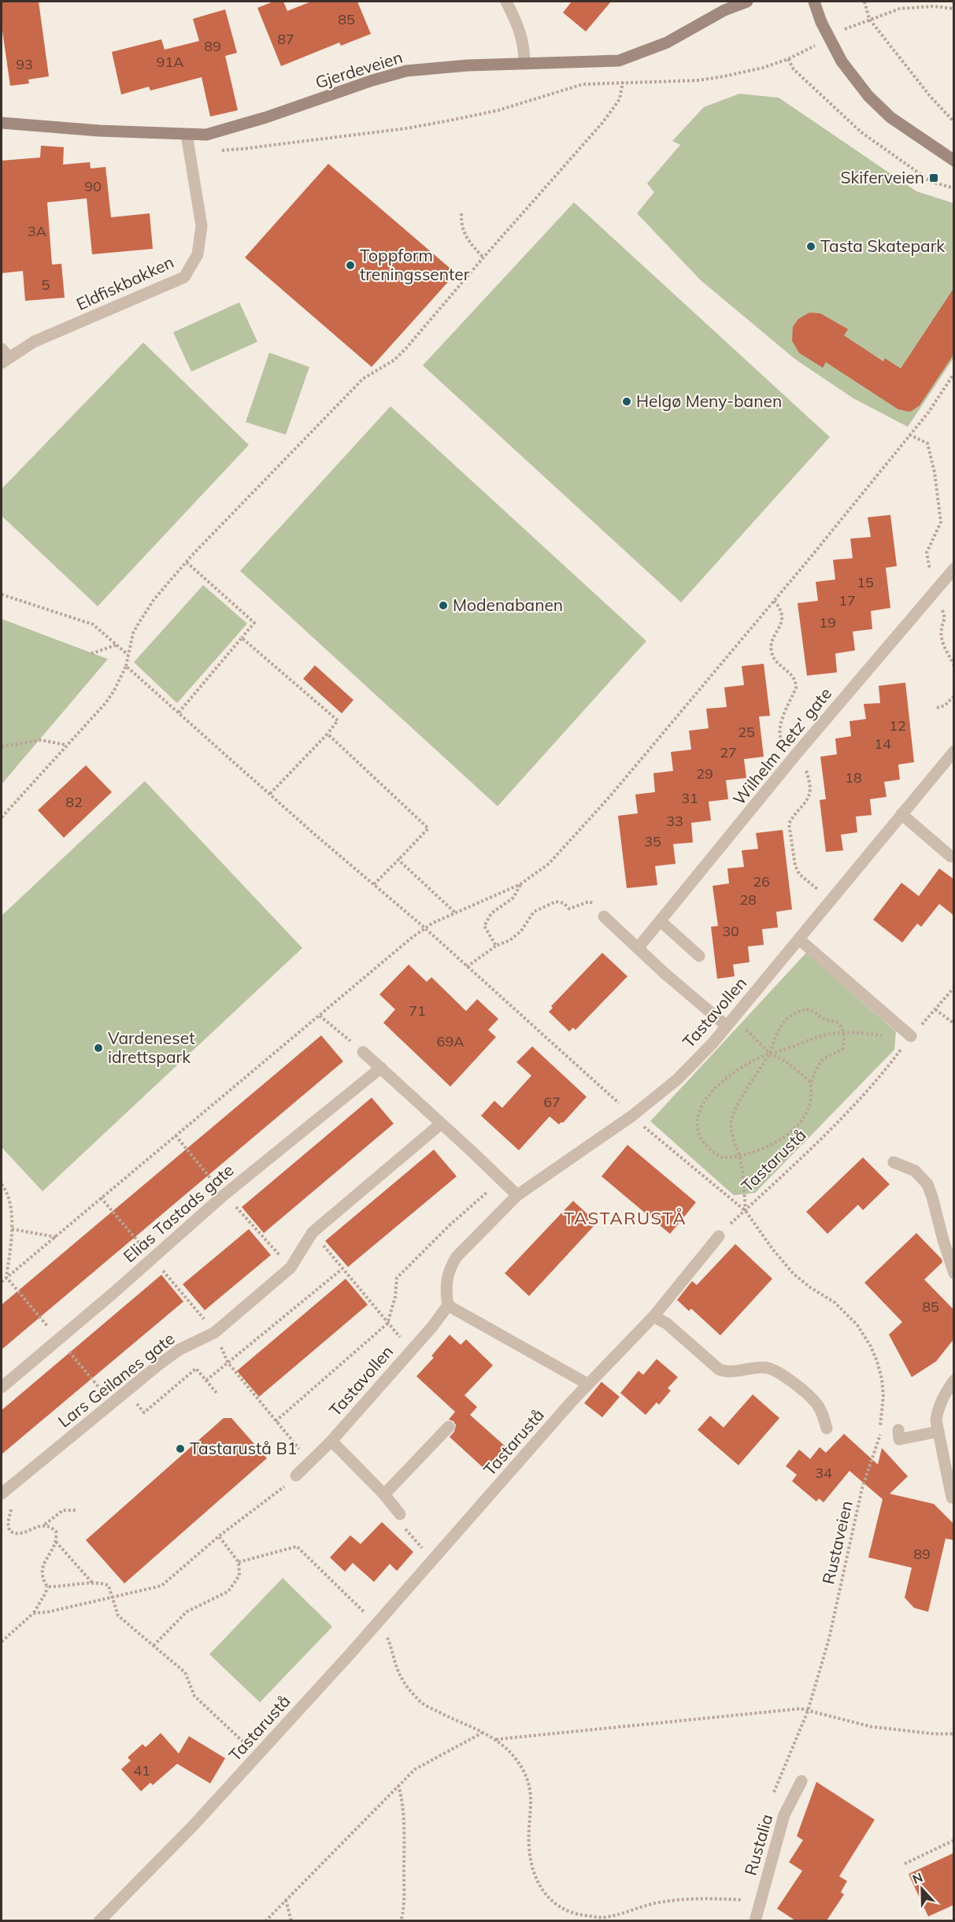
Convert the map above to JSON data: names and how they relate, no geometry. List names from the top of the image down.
{
  "streets": {
    "street": [
      "Gjerdeveien",
      "Eldfiskbakken",
      "Wilhelm Retz' gate",
      "Tastavollen",
      "Tastarustå",
      "Elias Tastads gate",
      "Lars Geilanes gate",
      "Rustalia"
    ],
    "path": ["Rustaveien"]
  },
  "crossings": [
    ["Gjerdeveien", "Eldfiskbakken"],
    ["Tastavollen", "Rustaveien"],
    ["Tastarustå", "Rustaveien"]
  ],
  "districts": ["TASTARUSTÅ"],
  "places": {
    "transit": ["Skiferveien"],
    "other": [
      "Tasta Skatepark",
      "Toppform treningssenter",
      "Helgø Meny-banen",
      "Modenabanen",
      "Vardeneset idrettspark",
      "Tastarustå B1"
    ]
  },
  "house_numbers": [
    "85",
    "87",
    "89",
    "91A",
    "93",
    "90",
    "3A",
    "5",
    "15",
    "17",
    "19",
    "12",
    "25",
    "14",
    "27",
    "29",
    "18",
    "31",
    "82",
    "33",
    "35",
    "26",
    "28",
    "30",
    "71",
    "69A",
    "67",
    "85",
    "34",
    "89",
    "41"
  ],
  "north": "top"
}
